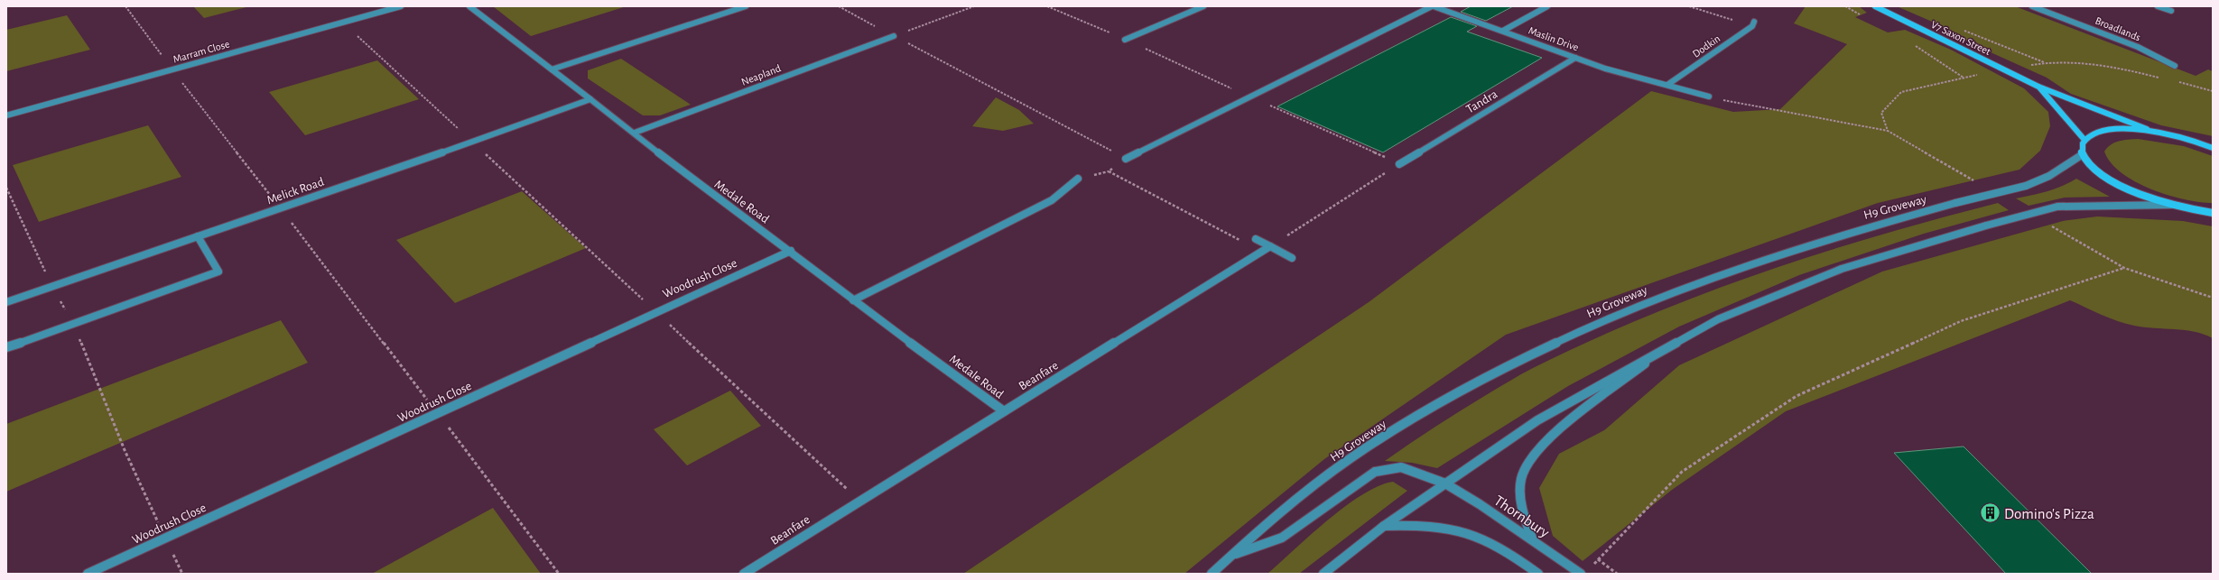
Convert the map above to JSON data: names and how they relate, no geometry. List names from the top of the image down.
{
  "streets": {
    "main road": ["V7 Saxon Street"],
    "street": [
      "Broadlands",
      "Maslin Drive",
      "Dodkin",
      "Marram Close",
      "Neapland",
      "Tandra",
      "Melick Road",
      "Medale Road",
      "H9 Groveway",
      "Woodrush Close",
      "Beanfare",
      "Thornbury"
    ]
  },
  "crossings": [
    ["Maslin Drive", "Dodkin"],
    ["Maslin Drive", "Tandra"],
    ["Neapland", "Medale Road"],
    ["Melick Road", "Medale Road"],
    ["Medale Road", "Woodrush Close"],
    ["Medale Road", "Beanfare"],
    ["H9 Groveway", "Thornbury"]
  ],
  "places": {
    "building": ["Domino's Pizza"]
  }
}
